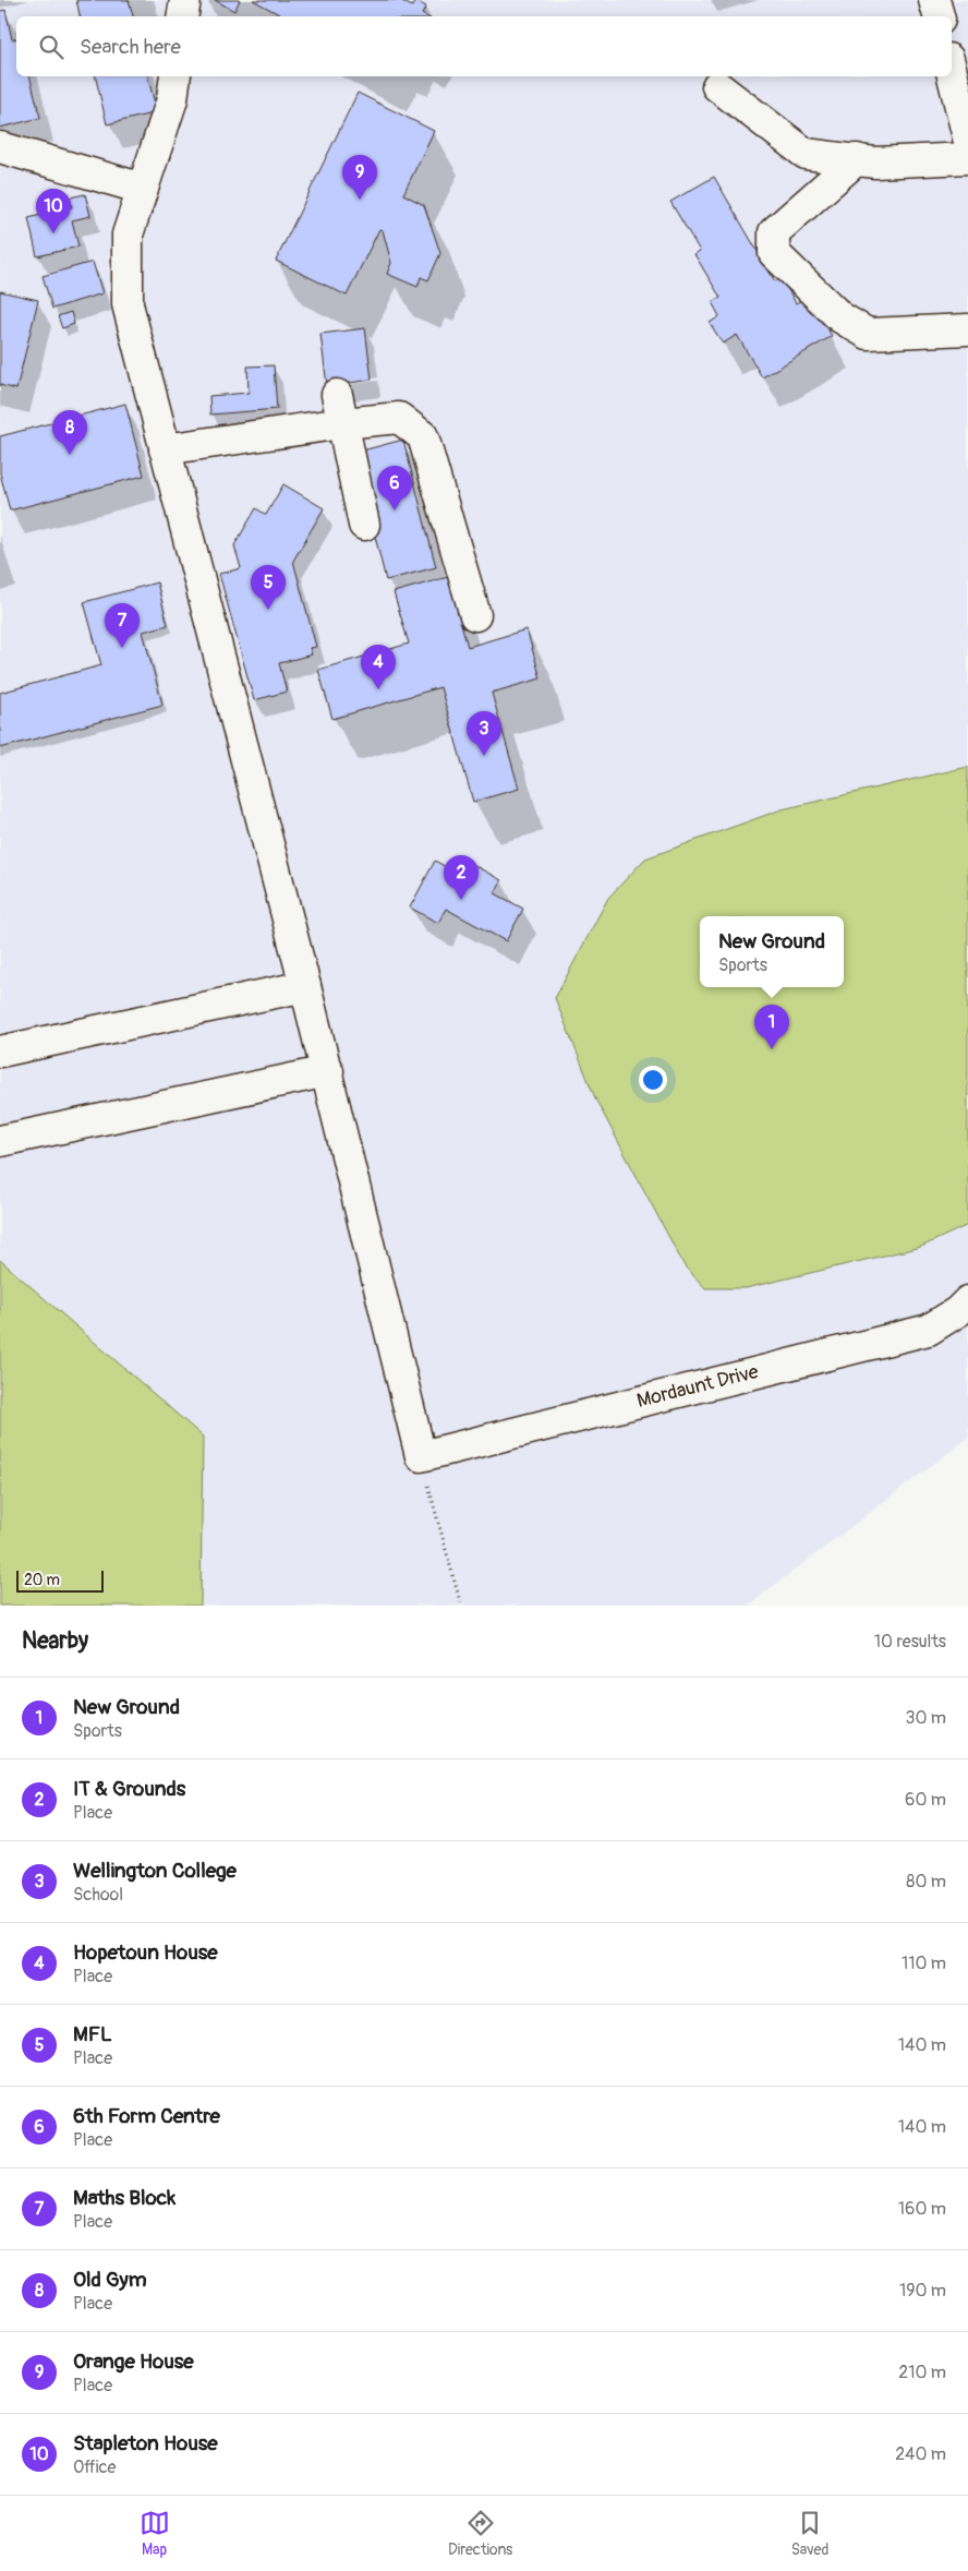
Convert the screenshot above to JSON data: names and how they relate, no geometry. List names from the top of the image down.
{
  "streets": {
    "street": ["Mordaunt Drive"]
  },
  "scale_bar": "20 m",
  "page": {
    "search": "Search here",
    "pins": [
      "9",
      "10",
      "8",
      "6",
      "5",
      "7",
      "4",
      "3",
      "2",
      "1"
    ],
    "popup": ["New Ground", "Sports"],
    "scale": "20 m",
    "heading": ["Nearby", "10 results"],
    "list": [
      {
        "mark": "1",
        "name": "New Ground",
        "note": "Sports",
        "value": "30 m"
      },
      {
        "mark": "2",
        "name": "IT & Grounds",
        "note": "Place",
        "value": "60 m"
      },
      {
        "mark": "3",
        "name": "Wellington College",
        "note": "School",
        "value": "80 m"
      },
      {
        "mark": "4",
        "name": "Hopetoun House",
        "note": "Place",
        "value": "110 m"
      },
      {
        "mark": "5",
        "name": "MFL",
        "note": "Place",
        "value": "140 m"
      },
      {
        "mark": "6",
        "name": "6th Form Centre",
        "note": "Place",
        "value": "140 m"
      },
      {
        "mark": "7",
        "name": "Maths Block",
        "note": "Place",
        "value": "160 m"
      },
      {
        "mark": "8",
        "name": "Old Gym",
        "note": "Place",
        "value": "190 m"
      },
      {
        "mark": "9",
        "name": "Orange House",
        "note": "Place",
        "value": "210 m"
      },
      {
        "mark": "10",
        "name": "Stapleton House",
        "note": "Office",
        "value": "240 m"
      }
    ],
    "nav": ["Map", "Directions", "Saved"]
  }
}
